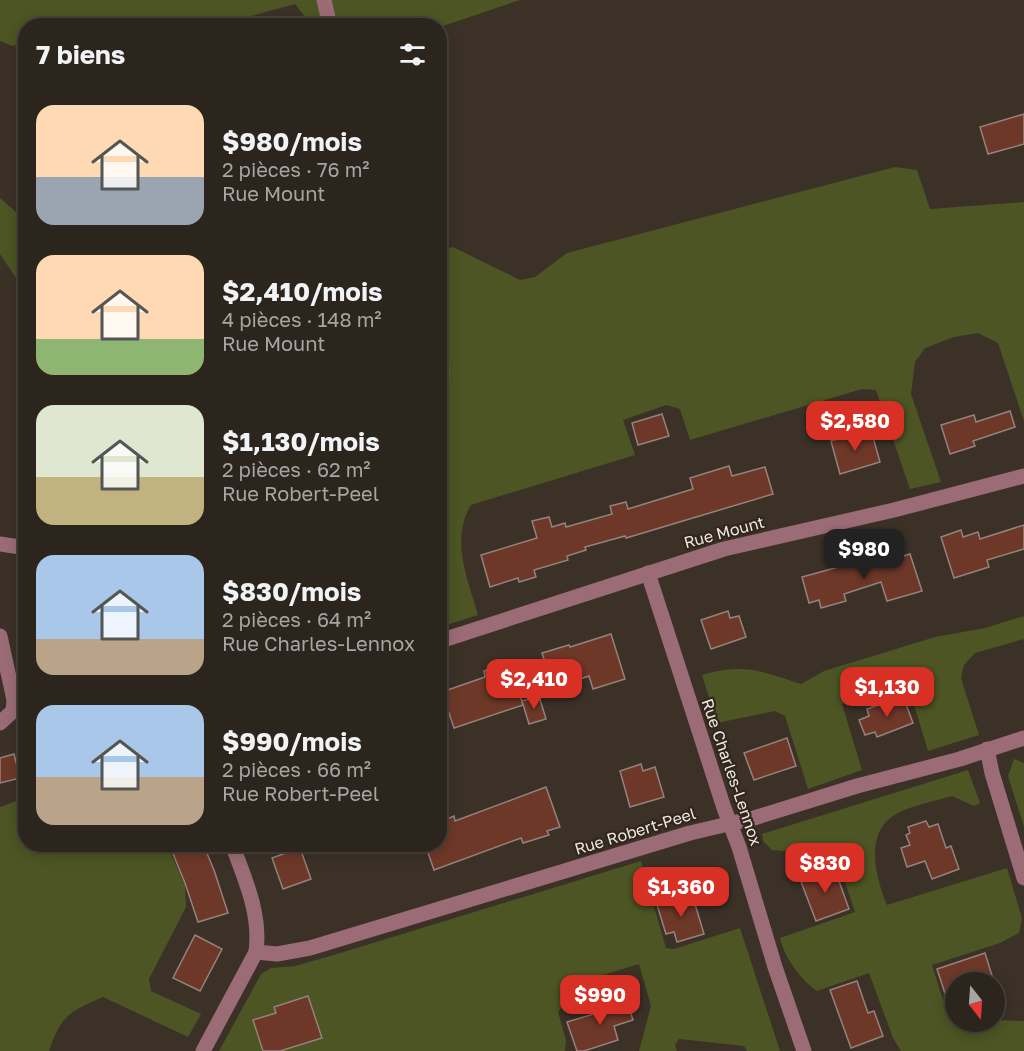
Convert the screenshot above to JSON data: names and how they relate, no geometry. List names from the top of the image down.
{
  "streets": {
    "street": ["Rue Mount", "Rue Charles-Lennox", "Rue Robert-Peel"]
  },
  "crossings": [
    ["Rue Mount", "Rue Charles-Lennox"],
    ["Rue Charles-Lennox", "Rue Robert-Peel"]
  ],
  "north": "bottom",
  "page": {
    "heading": "7 biens",
    "list": [
      {
        "name": "$980/mois",
        "note": "2 pièces · 76 m² · Rue Mount"
      },
      {
        "name": "$2,410/mois",
        "note": "4 pièces · 148 m² · Rue Mount"
      },
      {
        "name": "$1,130/mois",
        "note": "2 pièces · 62 m² · Rue Robert-Peel"
      },
      {
        "name": "$830/mois",
        "note": "2 pièces · 64 m² · Rue Charles-Lennox"
      },
      {
        "name": "$990/mois",
        "note": "2 pièces · 66 m² · Rue Robert-Peel"
      }
    ],
    "price": [
      "$2,580",
      "$980",
      "$2,410",
      "$1,130",
      "$830",
      "$1,360",
      "$990"
    ]
  }
}
